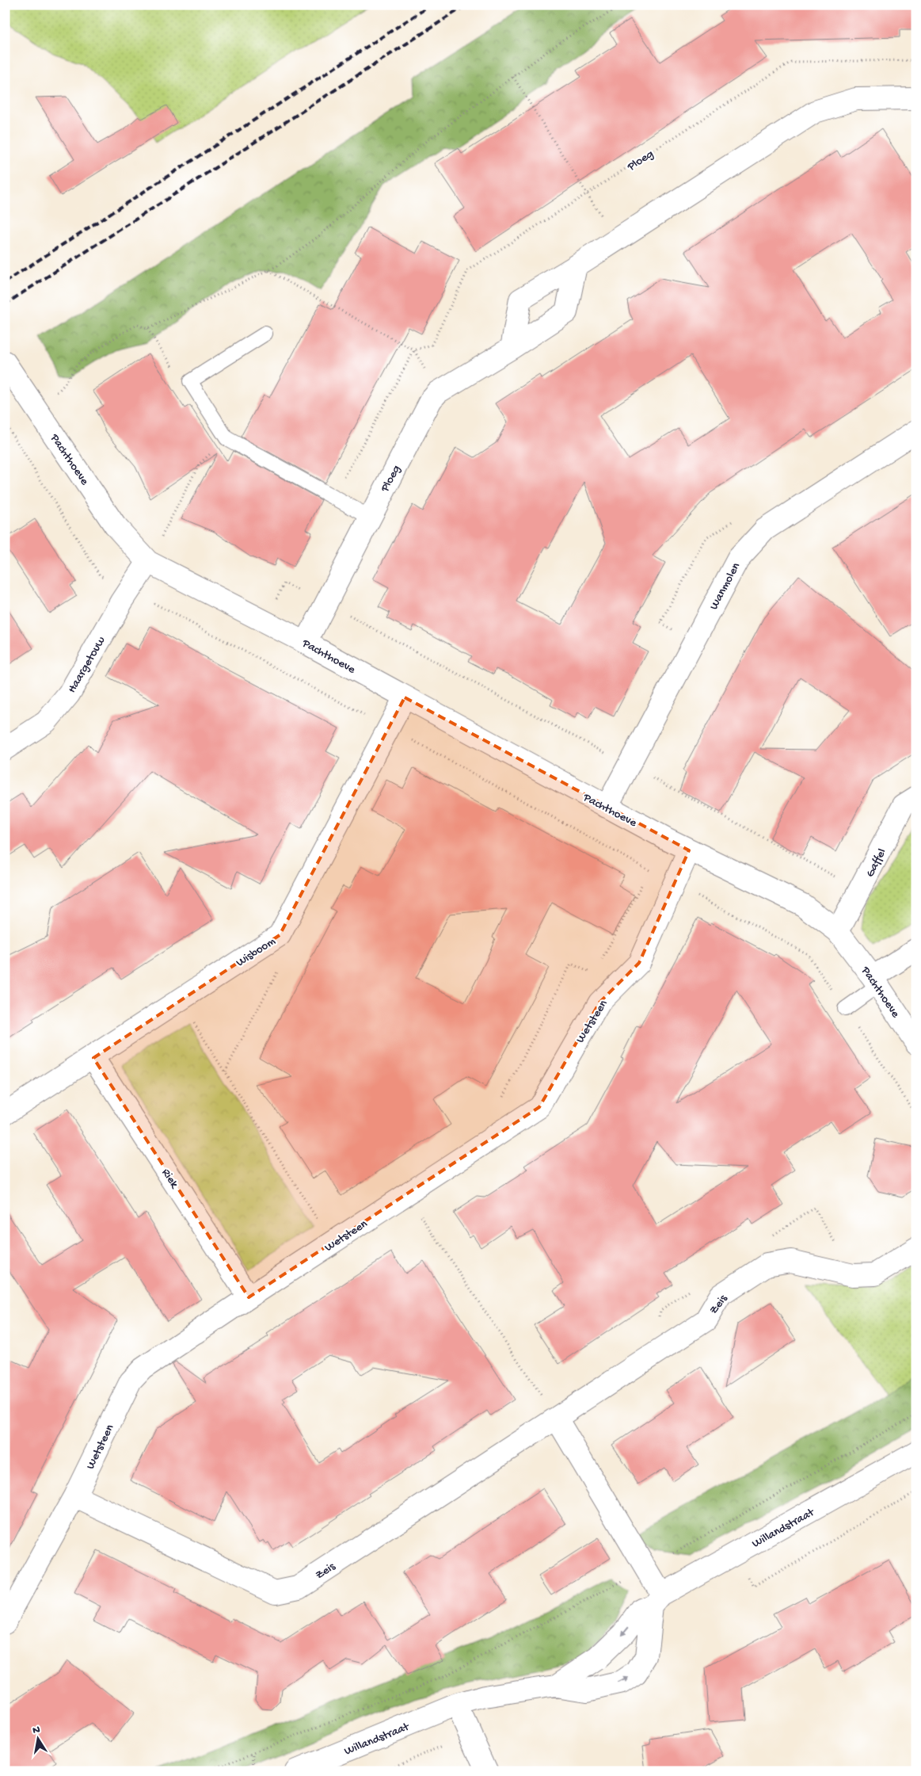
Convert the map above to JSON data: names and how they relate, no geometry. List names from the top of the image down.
{
  "streets": {
    "street": [
      "Ploeg",
      "Pachthoeve",
      "Wanmolen",
      "Haargetouw",
      "Gaffel",
      "Wisboom",
      "Wetsteen",
      "Riek",
      "Zeis",
      "Willandstraat"
    ]
  },
  "crossings": [
    ["Ploeg", "Pachthoeve"],
    ["Pachthoeve", "Wanmolen"],
    ["Pachthoeve", "Haargetouw"],
    ["Pachthoeve", "Gaffel"],
    ["Pachthoeve", "Wisboom"],
    ["Pachthoeve", "Wetsteen"],
    ["Wisboom", "Riek"],
    ["Wetsteen", "Riek"],
    ["Wetsteen", "Zeis"]
  ],
  "north": "top"
}
